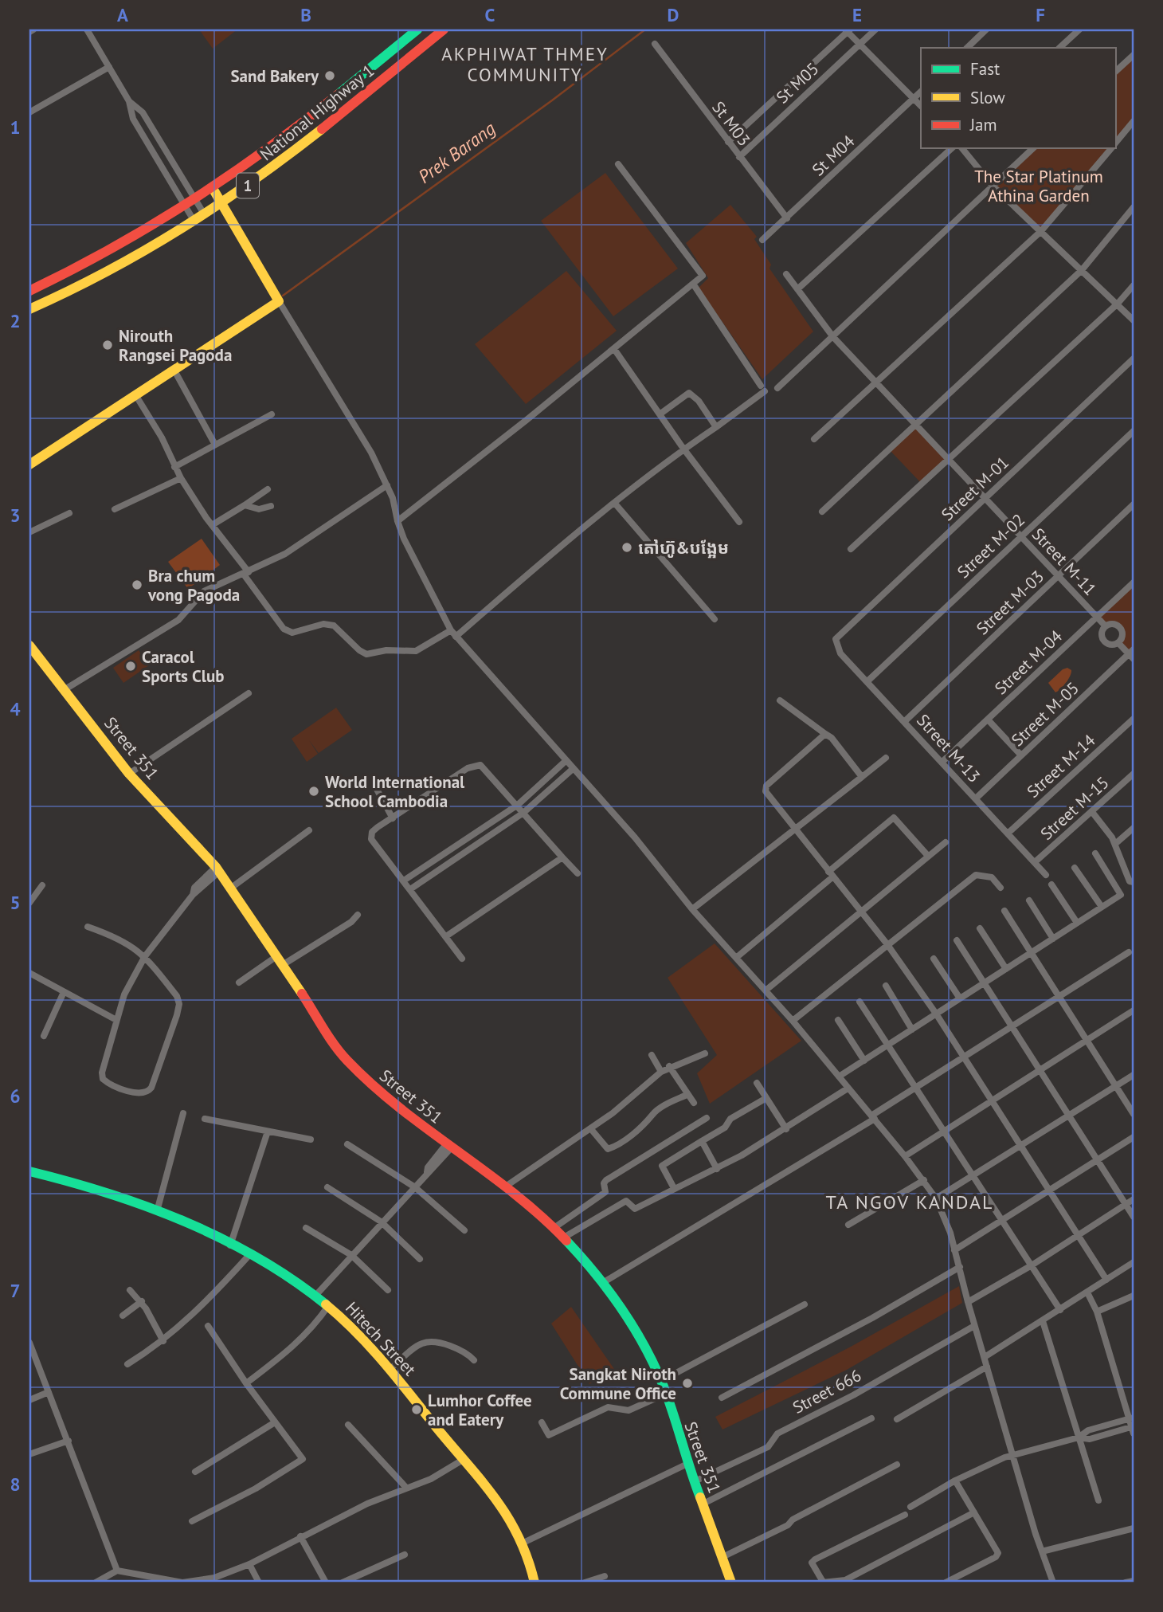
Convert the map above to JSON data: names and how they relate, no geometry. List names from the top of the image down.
{
  "streets": {
    "main road": [
      "National Highway 1",
      "1",
      "Street 351",
      "Hitech Street"
    ],
    "street": [
      "St M05",
      "St M03",
      "St M04",
      "Street M-01",
      "Street M-02",
      "Street M-11",
      "Street M-03",
      "Street M-04",
      "Street M-05",
      "Street M-13",
      "Street M-14",
      "Street M-15",
      "Street 666"
    ]
  },
  "crossings": [
    ["St M05", "St M03"],
    ["St M03", "St M04"],
    ["Street M-01", "Street M-11"],
    ["Street M-01", "Street M-13"],
    ["Street M-02", "Street M-11"],
    ["Street M-02", "Street M-13"],
    ["Street M-11", "Street M-03"],
    ["Street M-11", "Street M-04"],
    ["Street M-03", "Street M-13"],
    ["Street M-04", "Street M-13"],
    ["Street M-05", "Street M-13"],
    ["Street 351", "Street 666"],
    ["Street M-13", "Street M-14"],
    ["Street M-13", "Street M-15"]
  ],
  "districts": ["AKPHIWAT THMEY COMMUNITY", "TA NGOV KANDAL"],
  "water": ["Prek Barang"],
  "parks": ["The Star Platinum Athina Garden"],
  "places": [
    "Sand Bakery",
    "Nirouth Rangsei Pagoda",
    "តៅហ៊ូ&បង្អែម",
    "Bra chum vong Pagoda",
    "Caracol Sports Club",
    "World International School Cambodia",
    "Sangkat Niroth Commune Office",
    "Lumhor Coffee and Eatery"
  ],
  "legend": ["Fast", "Slow", "Jam"],
  "grid": {
    "columns": [
      "A",
      "B",
      "C",
      "D",
      "E",
      "F"
    ],
    "rows": [
      "1",
      "2",
      "3",
      "4",
      "5",
      "6",
      "7",
      "8"
    ]
  }
}
